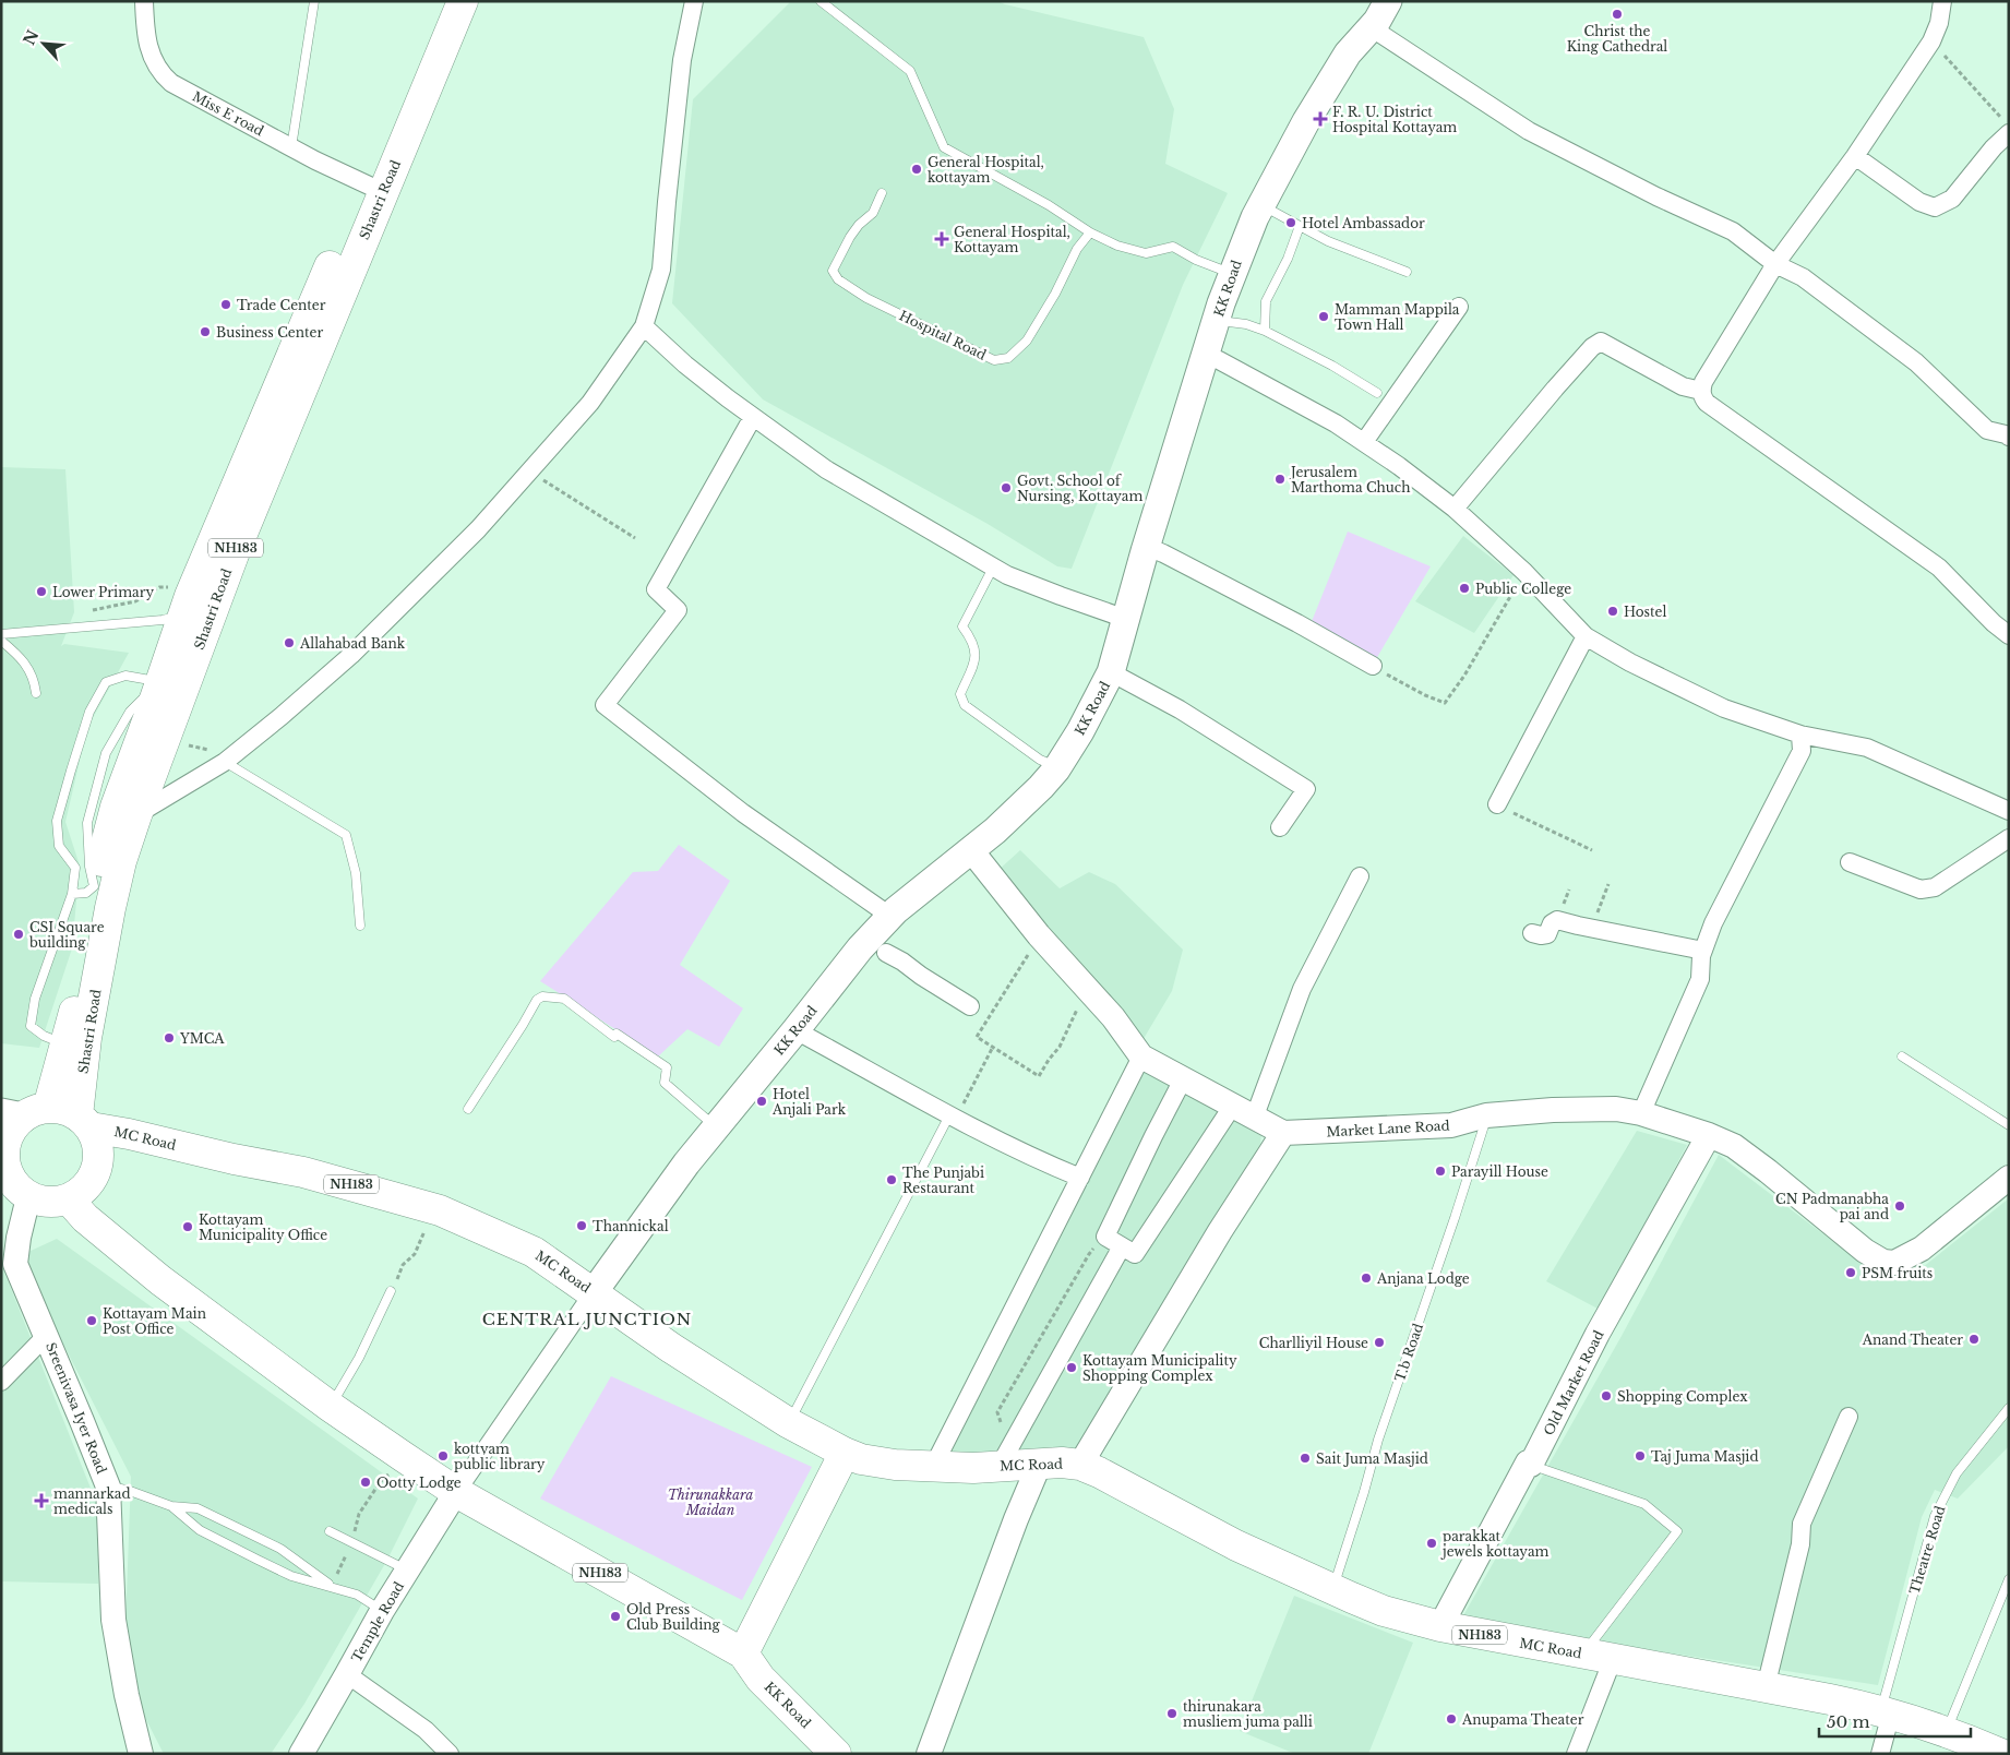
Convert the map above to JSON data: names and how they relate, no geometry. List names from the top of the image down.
{
  "streets": {
    "highway": [
      "Shastri Road",
      "KK Road",
      "NH183",
      "MC Road"
    ],
    "main road": [
      "Market Lane Road",
      "Old Market Road",
      "Sreenivasa Iyer Road",
      "Temple Road"
    ],
    "street": ["Miss E road"],
    "lane": ["Hospital Road", "T.b Road", "Theatre Road"]
  },
  "crossings": [
    ["Miss E road", "Shastri Road"],
    ["Shastri Road", "NH183"],
    ["Shastri Road", "MC Road"],
    ["Shastri Road", "Sreenivasa Iyer Road"],
    ["KK Road", "NH183"],
    ["KK Road", "Market Lane Road"],
    ["KK Road", "MC Road"],
    ["NH183", "MC Road"],
    ["NH183", "Sreenivasa Iyer Road"],
    ["NH183", "Temple Road"],
    ["Market Lane Road", "T.b Road"],
    ["Market Lane Road", "Old Market Road"],
    ["MC Road", "T.b Road"],
    ["MC Road", "Old Market Road"],
    ["MC Road", "Sreenivasa Iyer Road"],
    ["MC Road", "Theatre Road"]
  ],
  "districts": ["CENTRAL JUNCTION"],
  "parks": ["Thirunakkara Maidan"],
  "places": {
    "other": [
      "Christ the King Cathedral",
      "General Hospital, kottayam",
      "Hotel Ambassador",
      "Trade Center",
      "Mamman Mappila Town Hall",
      "Business Center",
      "Jerusalem Marthoma Chuch",
      "Govt. School of Nursing, Kottayam",
      "Public College",
      "Lower Primary",
      "Hostel",
      "Allahabad Bank",
      "CSI Square building",
      "YMCA",
      "Hotel Anjali Park",
      "Parayill House",
      "The Punjabi Restaurant",
      "CN Padmanabha pai and",
      "Thannickal",
      "Kottayam Municipality Office",
      "PSM fruits",
      "Anjana Lodge",
      "Kottayam Main Post Office",
      "Anand Theater",
      "Charlliyil House",
      "Kottayam Municipality Shopping Complex",
      "Shopping Complex",
      "kottyam public library",
      "Taj Juma Masjid",
      "Sait Juma Masjid",
      "Ootty Lodge",
      "parakkat jewels kottayam",
      "Old Press Club Building",
      "thirunakara musliem juma palli",
      "Anupama Theater"
    ],
    "health": ["F. R. U. District Hospital Kottayam", "General Hospital, Kottayam", "mannarkad medicals"]
  },
  "scale_bar": "50 m",
  "north": "top left"
}
